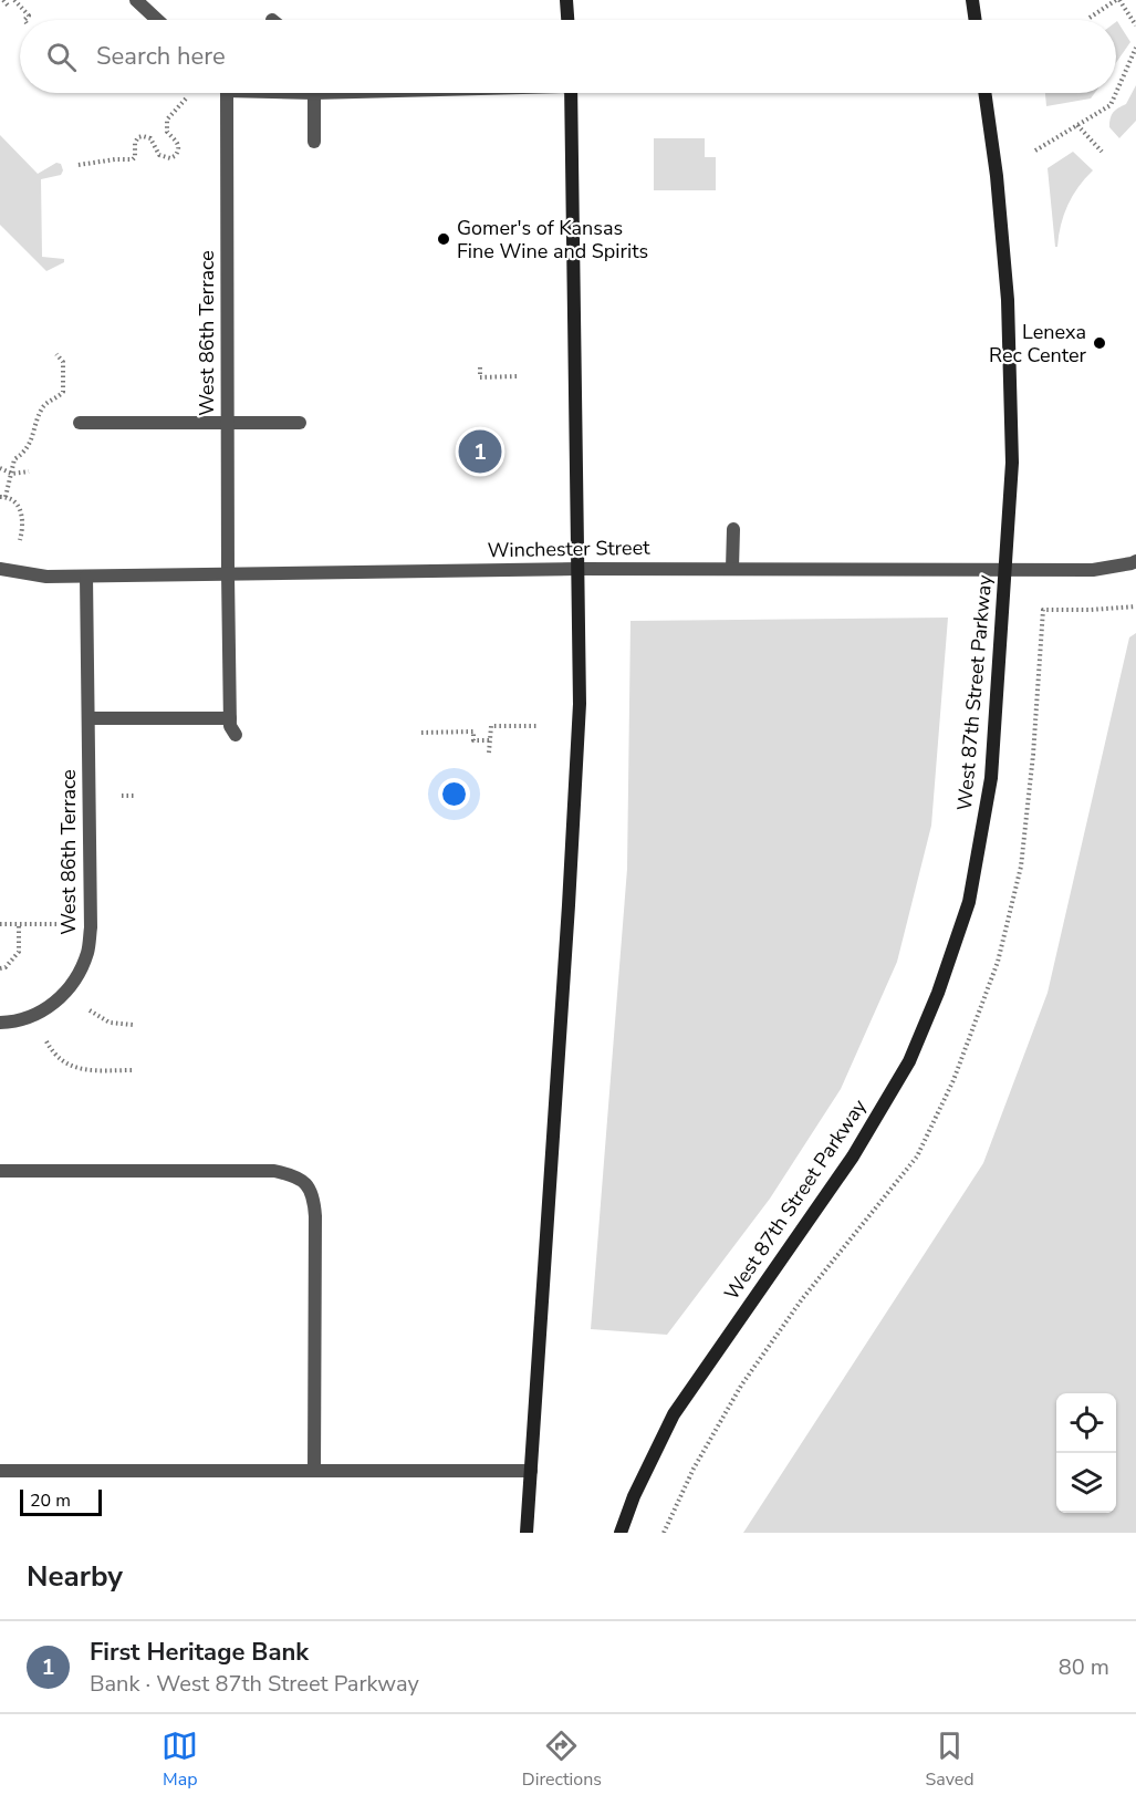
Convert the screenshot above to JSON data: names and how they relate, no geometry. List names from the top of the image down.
{
  "streets": {
    "main road": ["West 87th Street Parkway"],
    "street": ["West 86th Terrace", "Winchester Street"]
  },
  "crossings": [
    ["West 86th Terrace", "Winchester Street"],
    ["Winchester Street", "West 87th Street Parkway"]
  ],
  "places": ["Gomer's of Kansas Fine Wine and Spirits", "Lenexa Rec Center"],
  "scale_bar": "20 m",
  "page": {
    "search": "Search here",
    "pins": "1",
    "scale": "20 m",
    "heading": "Nearby",
    "list": [
      {
        "mark": "1",
        "name": "First Heritage Bank",
        "note": "Bank · West 87th Street Parkway",
        "value": "80 m"
      }
    ],
    "nav": ["Map", "Directions", "Saved"]
  }
}
